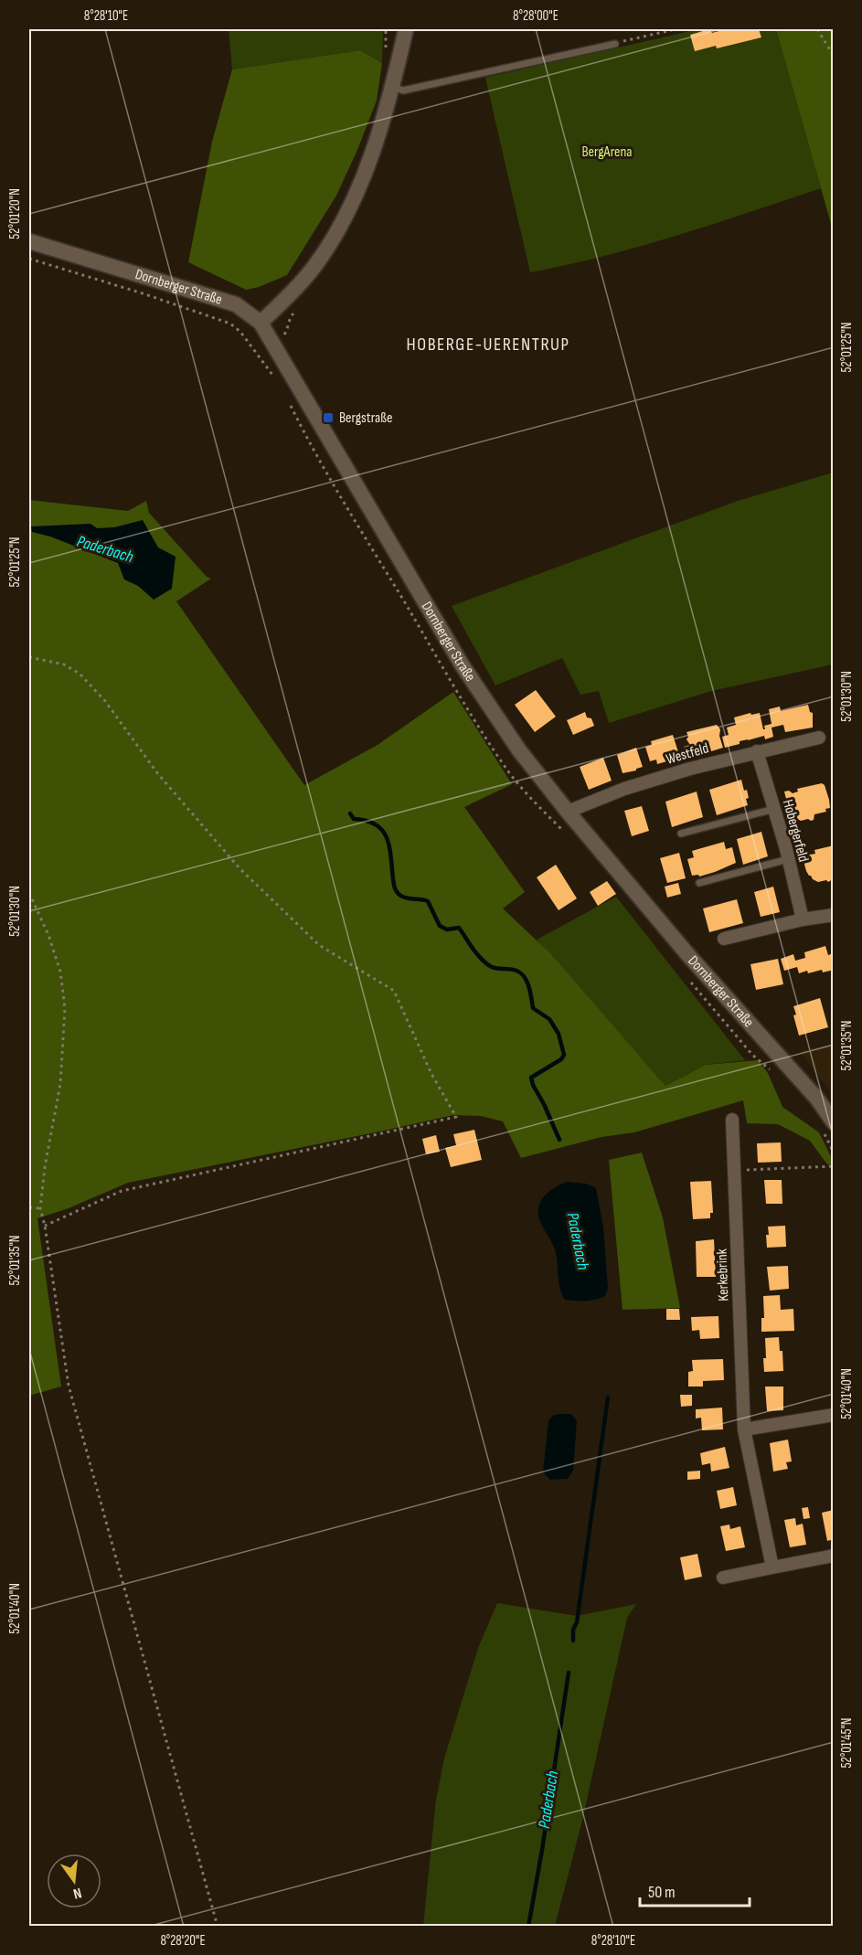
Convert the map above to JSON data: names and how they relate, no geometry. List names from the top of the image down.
{
  "streets": {
    "street": [
      "Dornberger Straße",
      "Westfeld",
      "Hobergerfeld",
      "Kerkebrink"
    ]
  },
  "crossings": [
    ["Dornberger Straße", "Westfeld"],
    ["Westfeld", "Hobergerfeld"]
  ],
  "districts": ["HOBERGE-UERENTRUP"],
  "water": ["Paderbach"],
  "parks": ["BergArena"],
  "places": {
    "transit": ["Bergstraße"]
  },
  "scale_bar": "50 m",
  "north": "bottom",
  "coordinates": [
    "8°28'10\"E",
    "8°28'00\"E",
    "52°01'20\"N",
    "52°01'25\"N",
    "52°01'30\"N",
    "52°01'35\"N",
    "52°01'40\"N",
    "52°01'45\"N",
    "8°28'20\"E"
  ]
}
